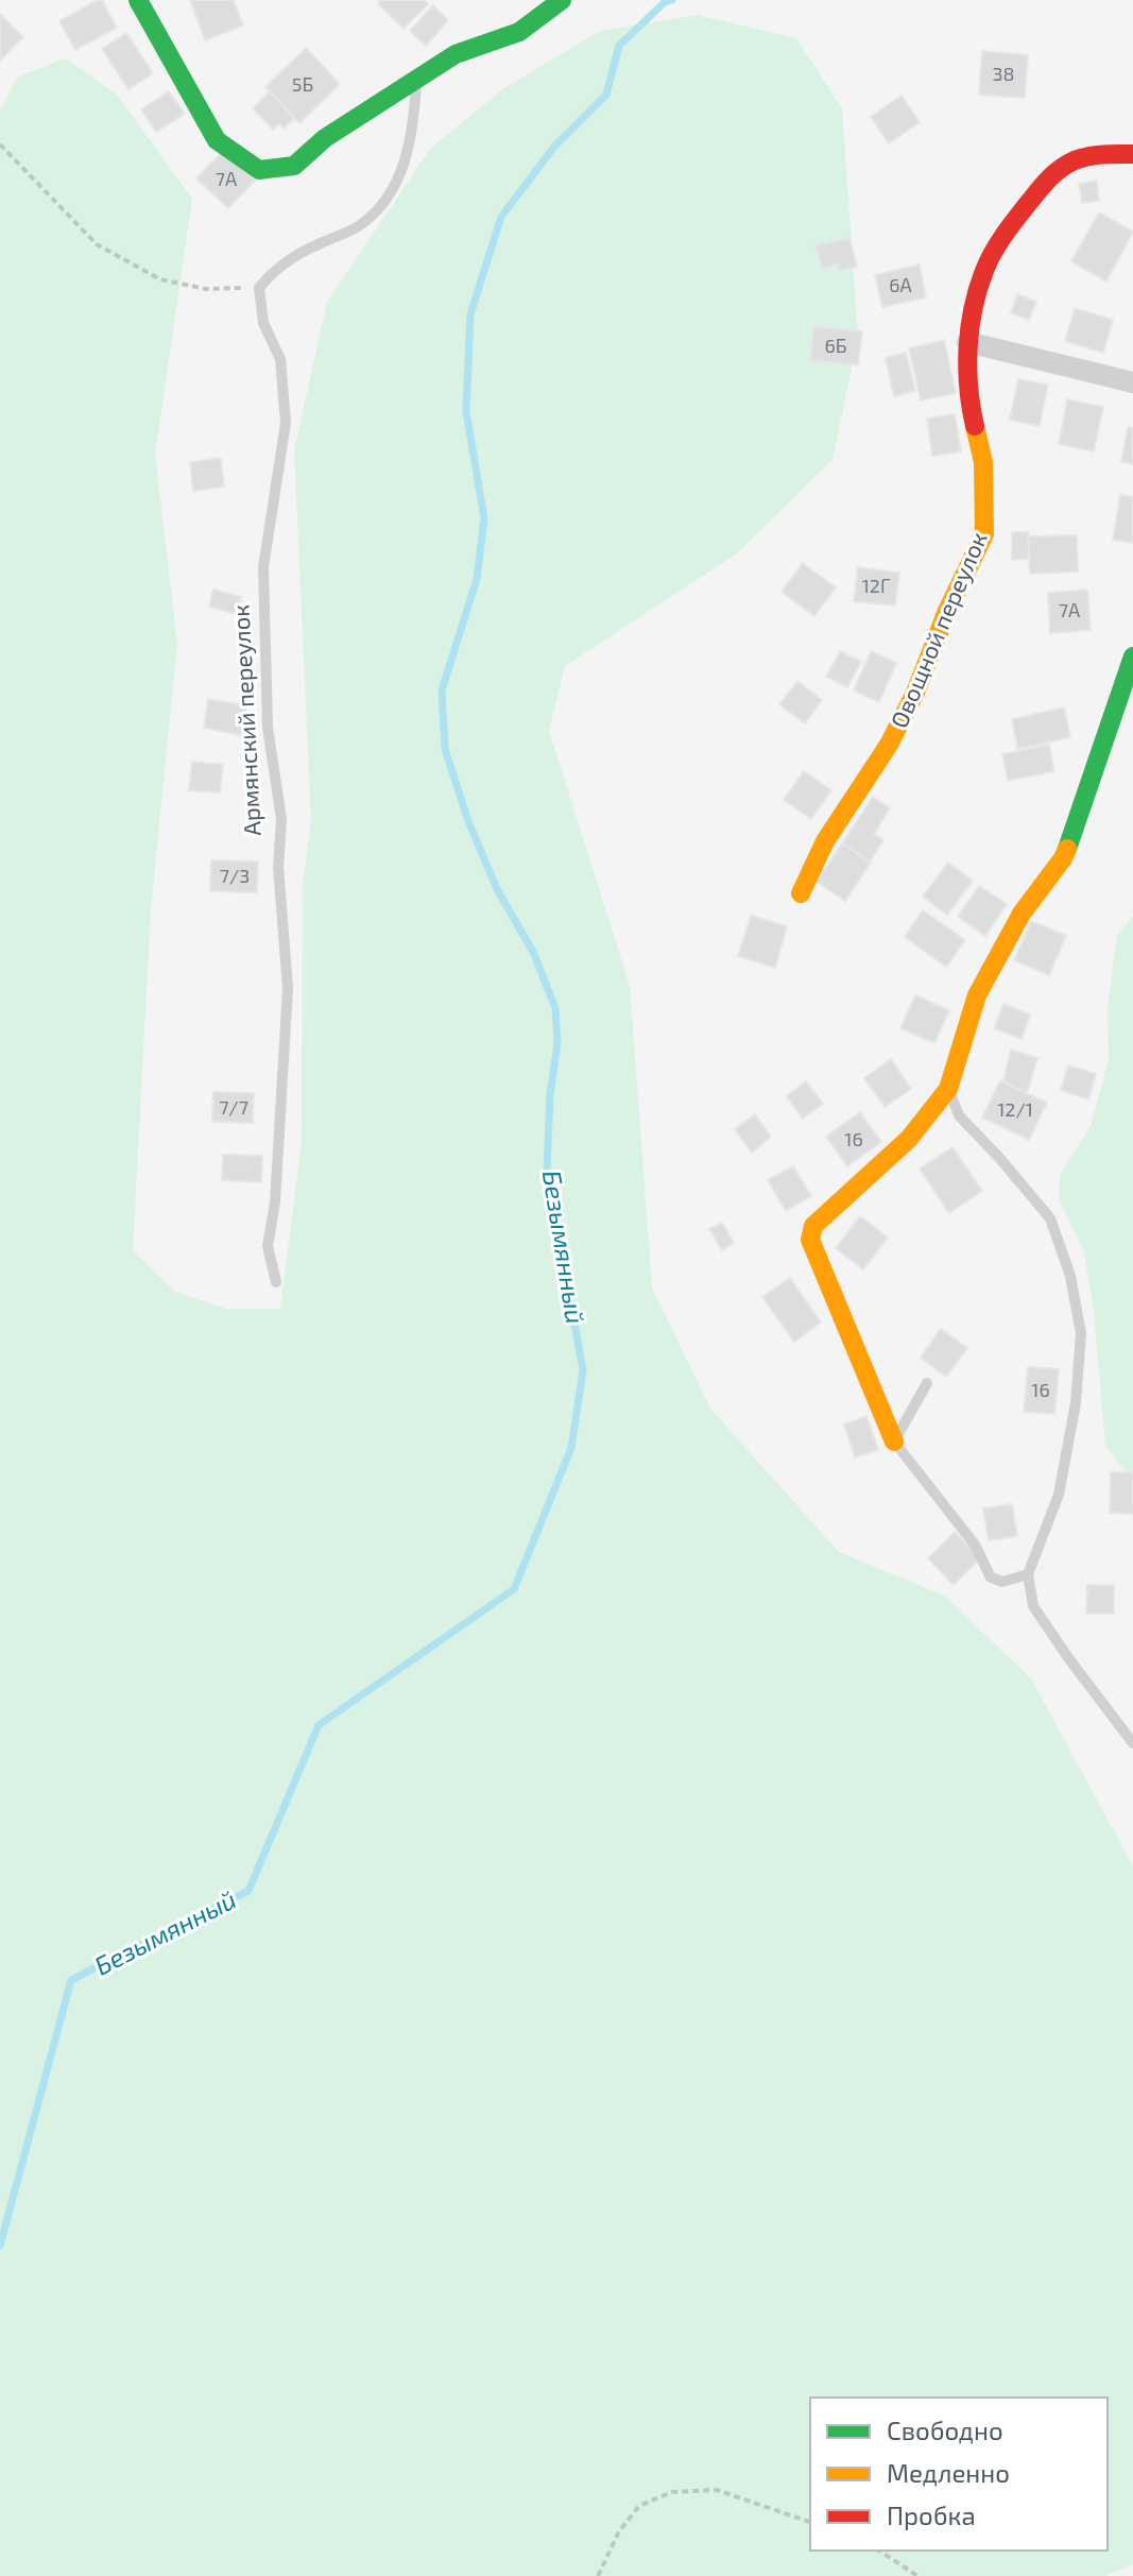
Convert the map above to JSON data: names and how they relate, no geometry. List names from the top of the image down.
{
  "streets": {
    "street": ["Овощной переулок"],
    "lane": ["Армянский переулок"]
  },
  "water": ["Безымянный"],
  "house_numbers": [
    "38",
    "5Б",
    "7А",
    "6А",
    "6Б",
    "12Г",
    "7А",
    "7/3",
    "7/7",
    "12/1",
    "16",
    "16"
  ],
  "legend": ["Свободно", "Медленно", "Пробка"]
}
